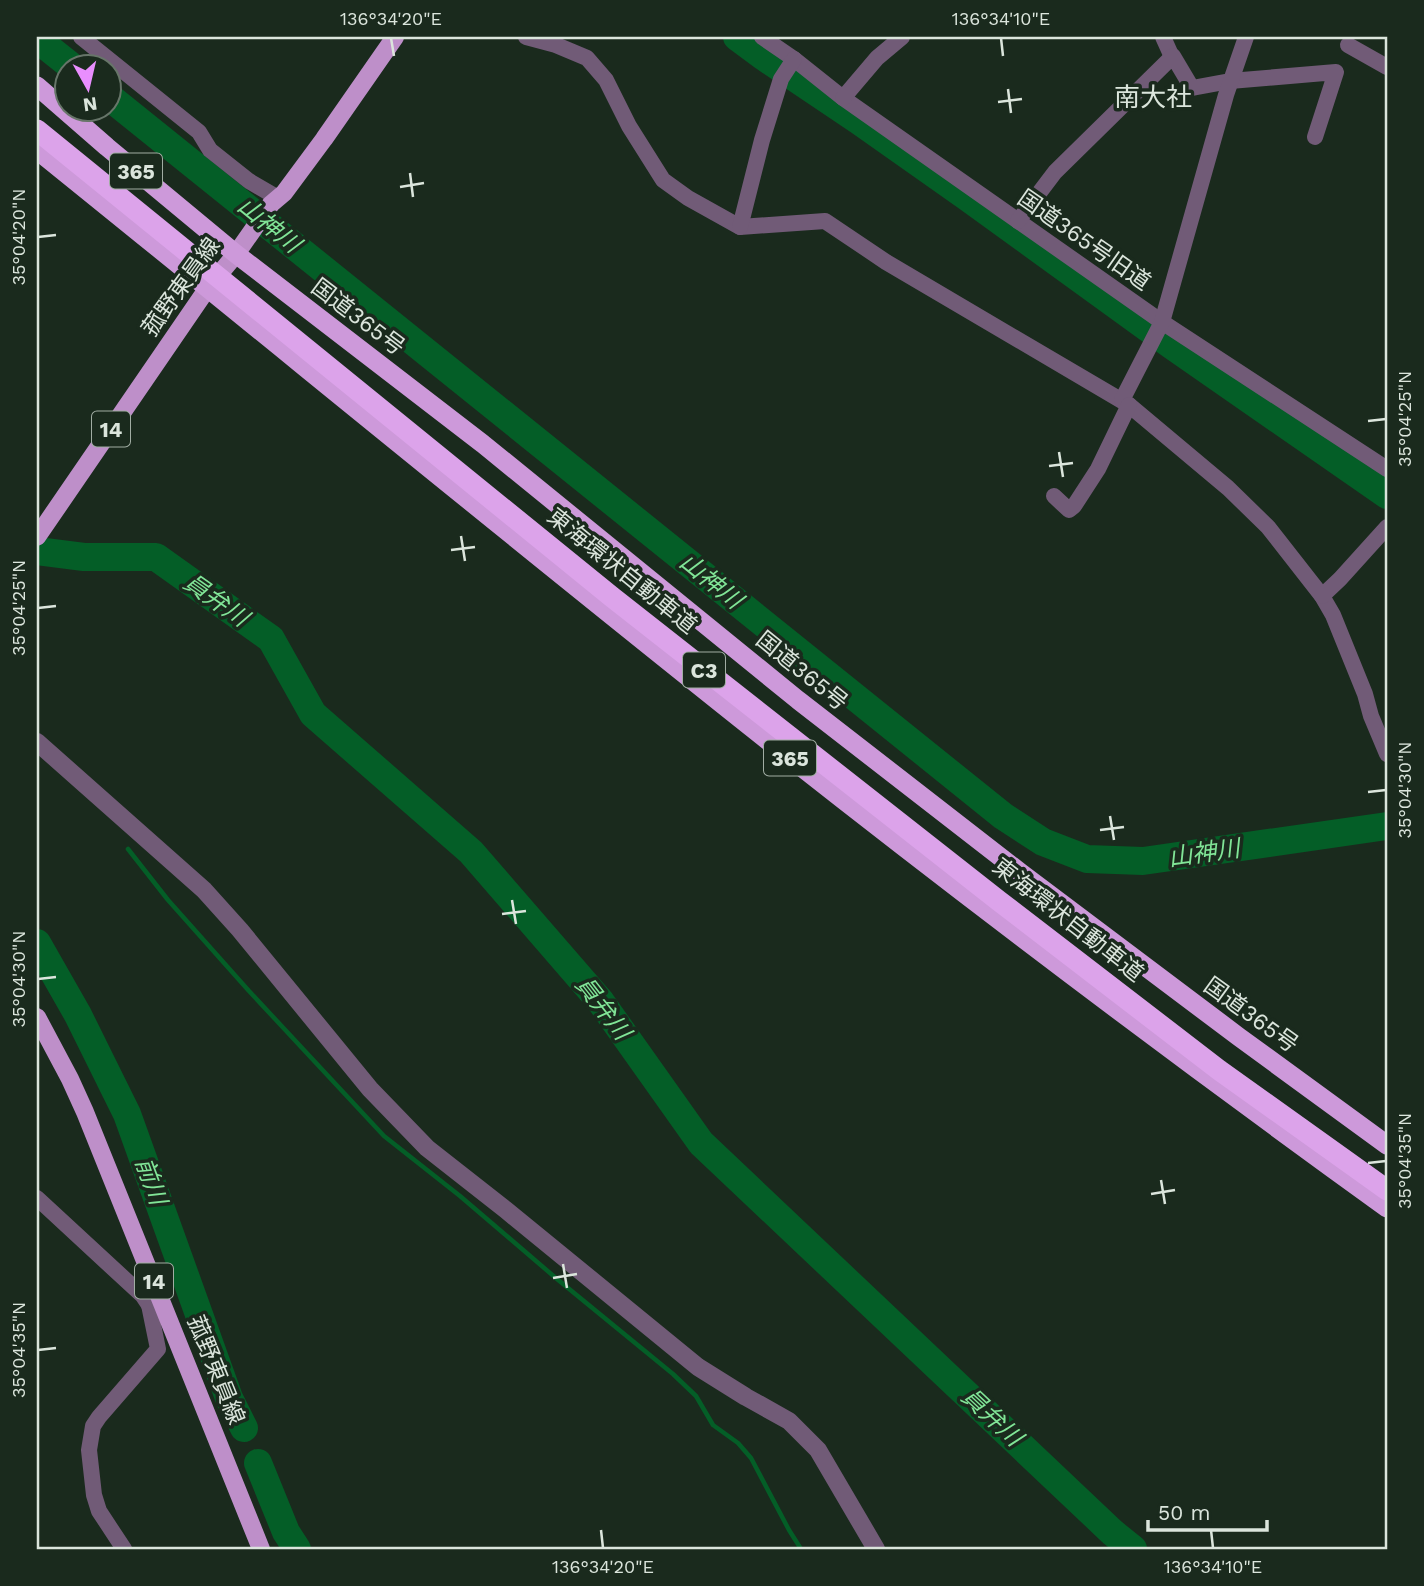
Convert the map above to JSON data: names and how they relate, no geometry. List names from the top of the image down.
{
  "streets": {
    "highway": [
      "365",
      "国道365号",
      "東海環状自動車道",
      "C3"
    ],
    "main road": ["菰野東員線", "14"],
    "street": ["国道365号旧道"]
  },
  "crossings": [
    ["365", "菰野東員線"],
    ["菰野東員線", "国道365号"]
  ],
  "districts": ["南大社"],
  "water": ["山神川", "員弁川", "前川"],
  "scale_bar": "50 m",
  "north": "bottom",
  "coordinates": [
    "136°34'20\"E",
    "136°34'10\"E",
    "35°04'20\"N",
    "35°04'25\"N",
    "35°04'30\"N",
    "35°04'35\"N"
  ]
}
